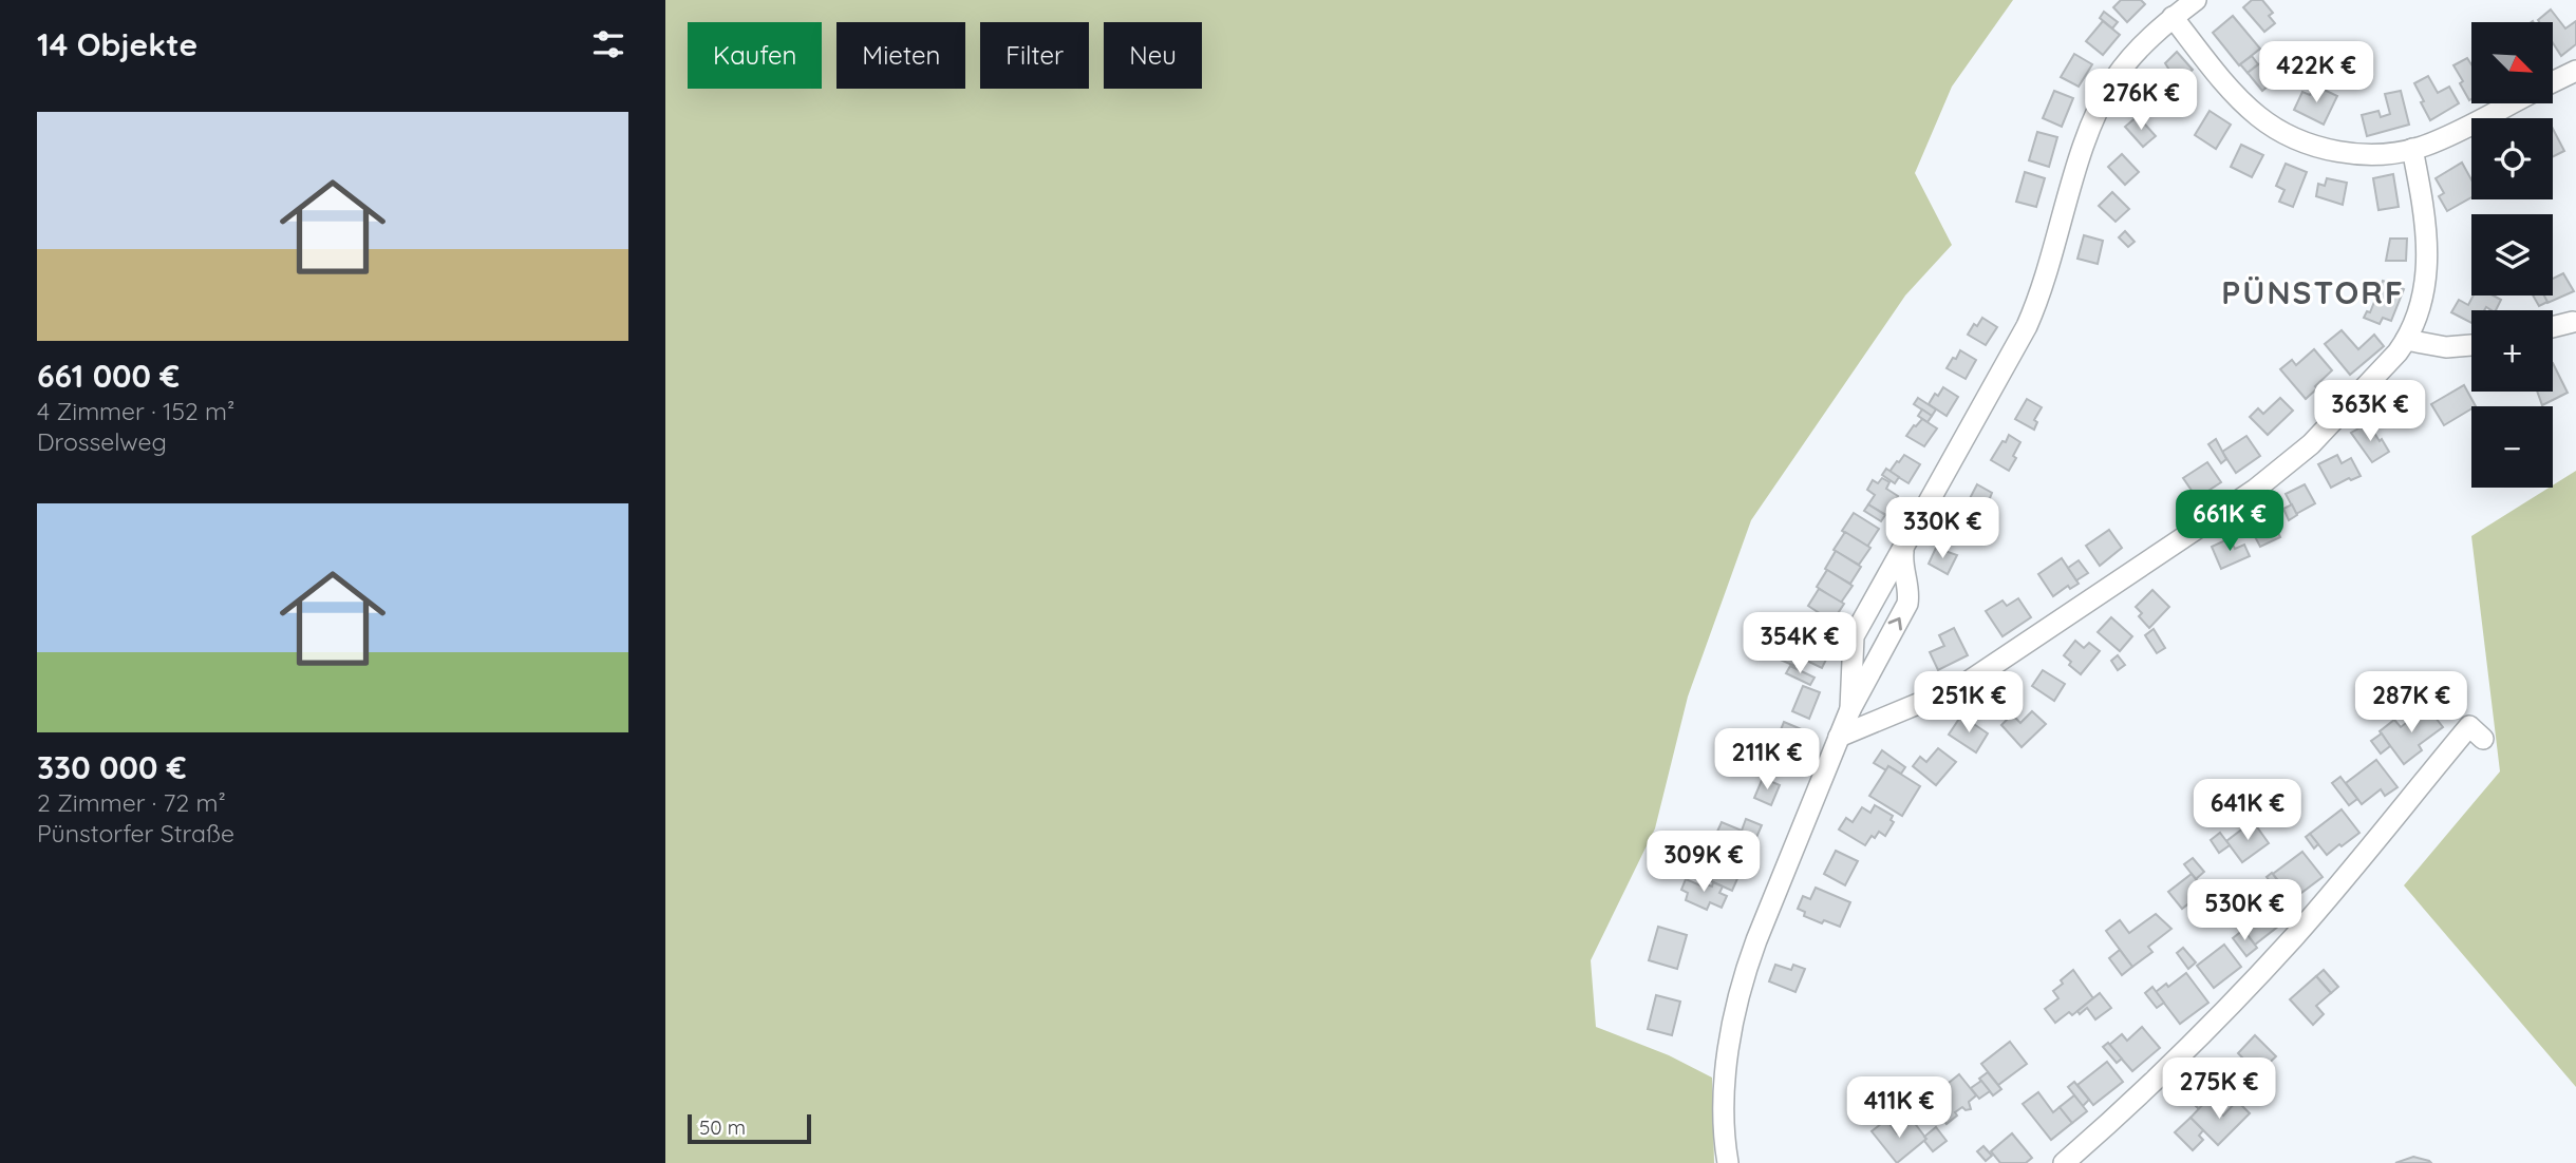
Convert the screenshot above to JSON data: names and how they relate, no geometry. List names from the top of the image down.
{
  "districts": ["PÜNSTORF"],
  "scale_bar": "50 m",
  "north": "bottom right",
  "page": {
    "heading": "14 Objekte",
    "map_buttons": ["+", "−"],
    "chip": [
      "Kaufen",
      "Mieten",
      "Filter",
      "Neu"
    ],
    "price": [
      "422K €",
      "276K €",
      "363K €",
      "661K €",
      "330K €",
      "354K €",
      "251K €",
      "287K €",
      "211K €",
      "641K €",
      "309K €",
      "530K €",
      "275K €",
      "411K €"
    ],
    "list": [
      {
        "name": "661 000 €",
        "note": "4 Zimmer · 152 m² · Drosselweg"
      },
      {
        "name": "330 000 €",
        "note": "2 Zimmer · 72 m² · Pünstorfer Straße"
      }
    ],
    "scale": "50 m"
  }
}
